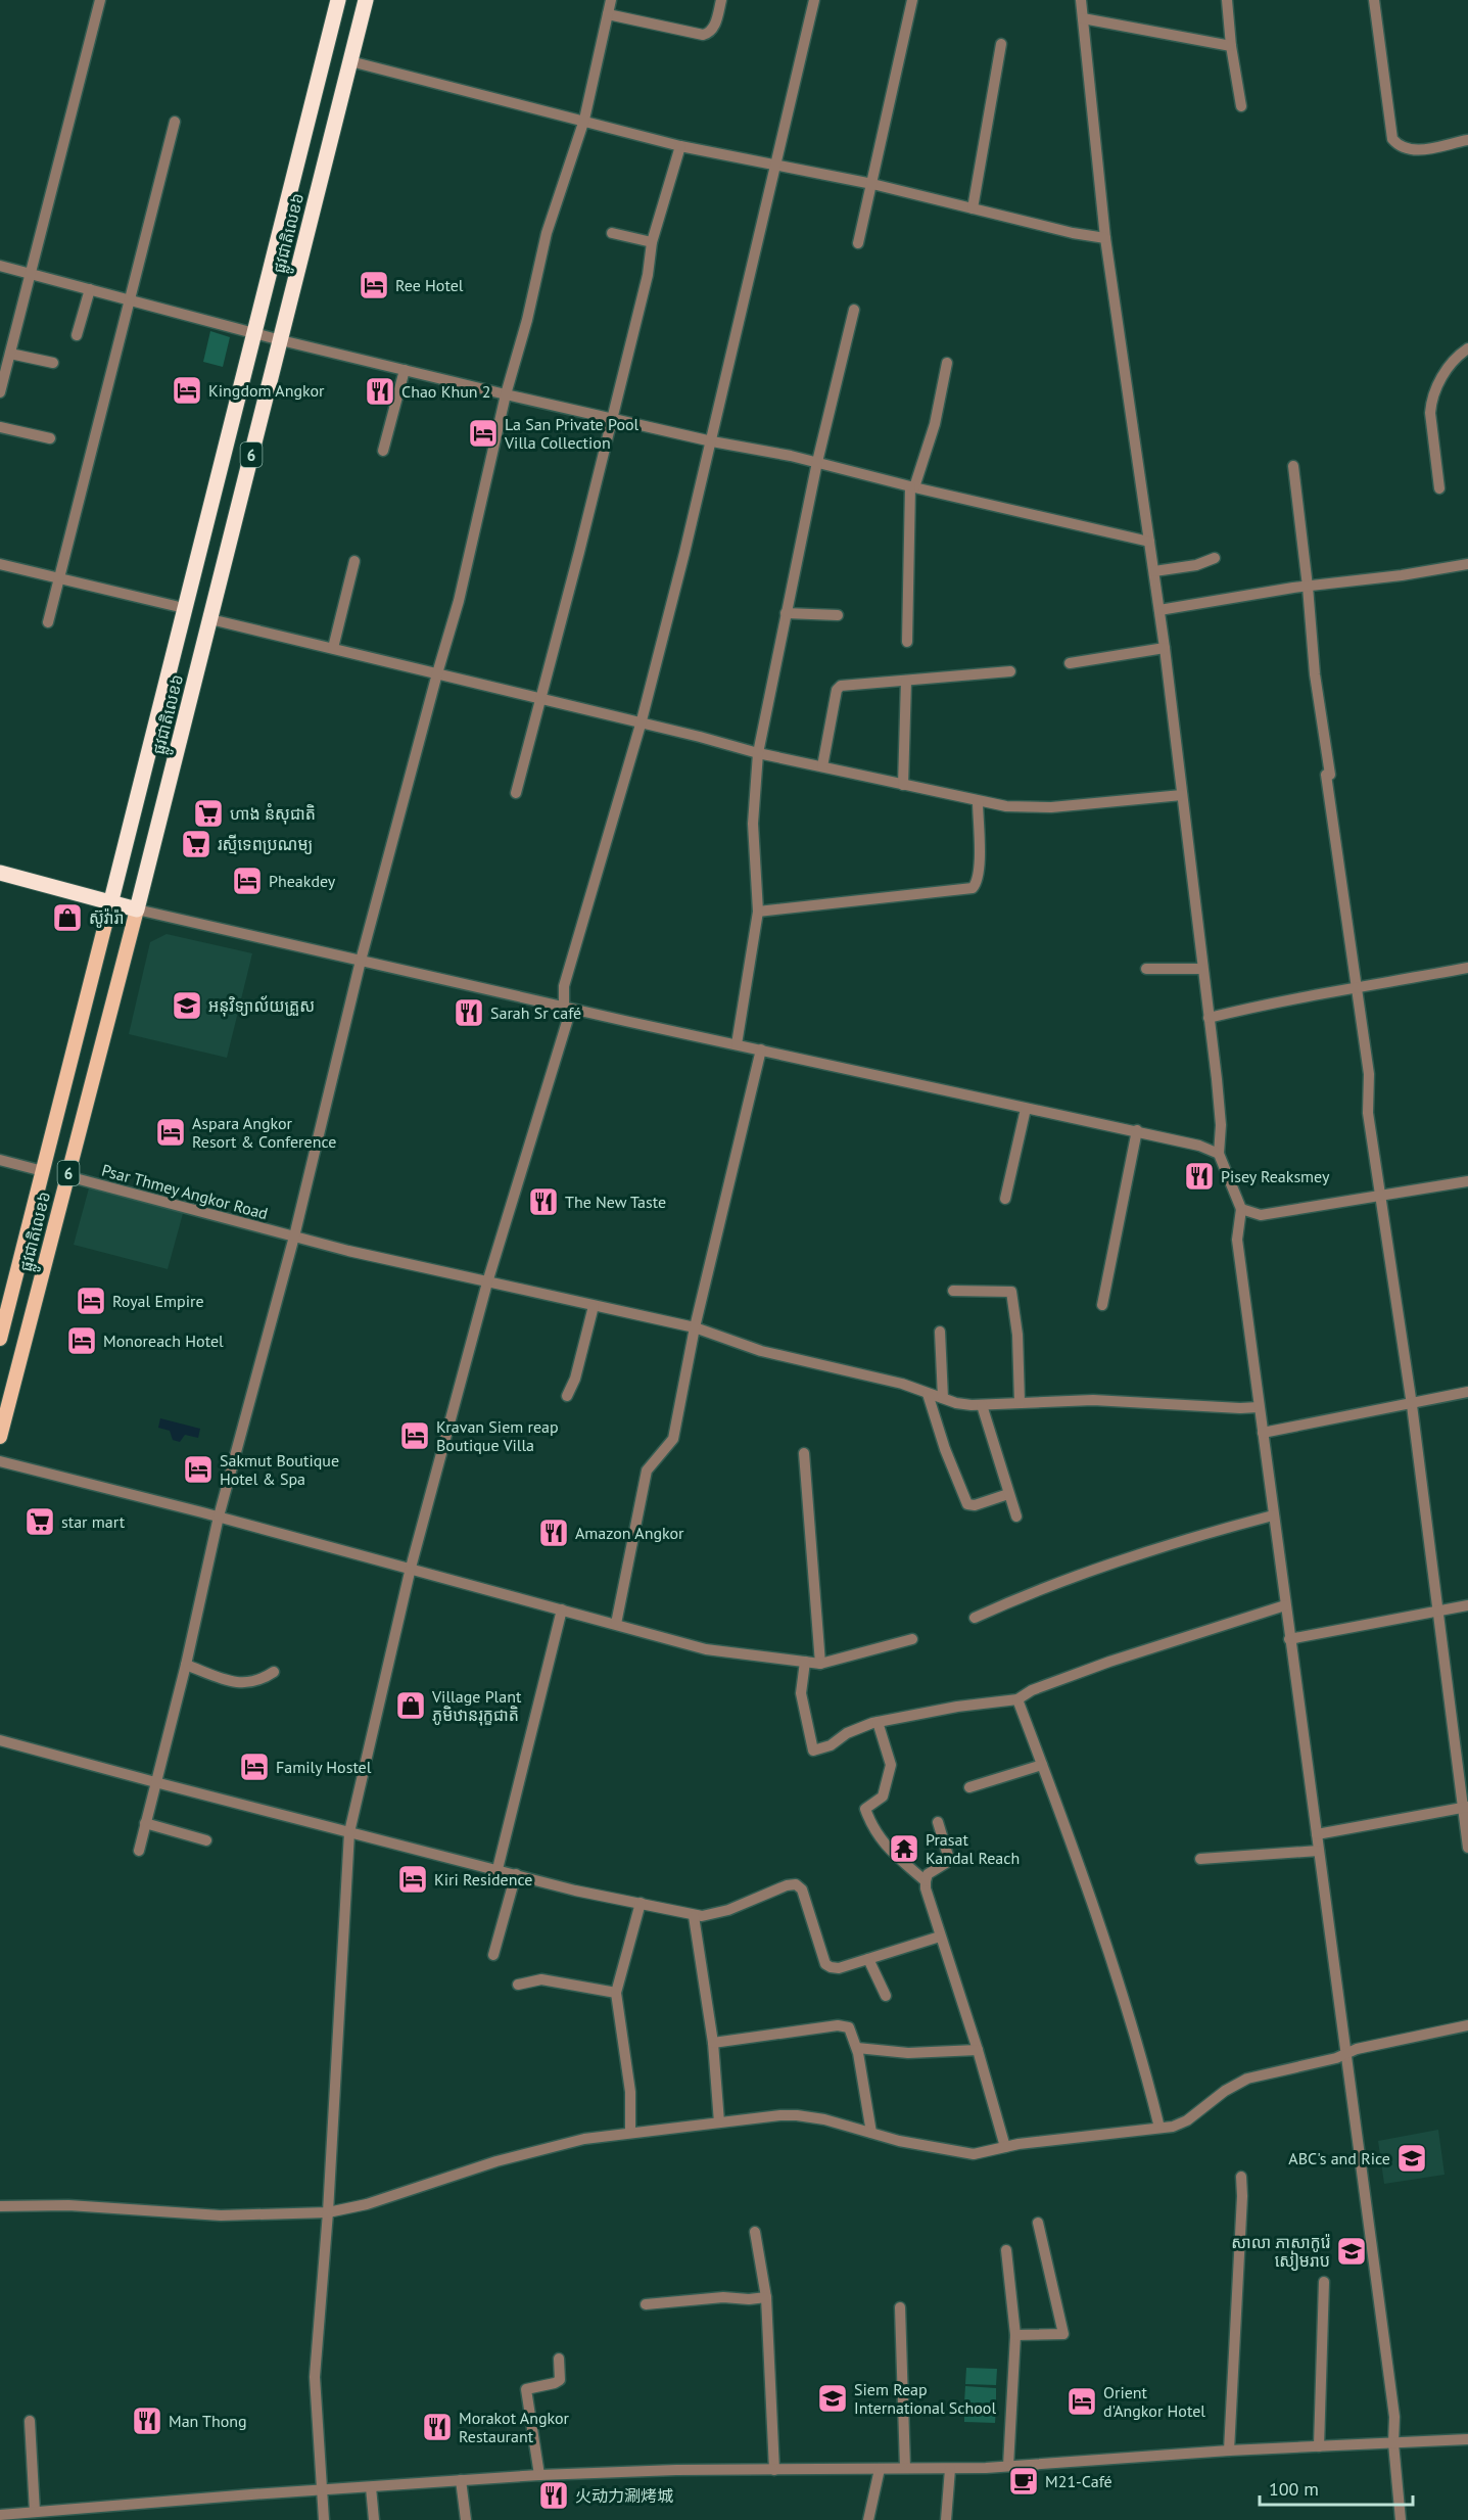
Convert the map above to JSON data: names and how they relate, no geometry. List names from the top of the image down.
{
  "streets": {
    "highway": ["ផ្លូវជាតិលេខ៦", "6"],
    "street": ["Psar Thmey Angkor Road"]
  },
  "crossings": [
    ["ផ្លូវជាតិលេខ៦", "Psar Thmey Angkor Road"]
  ],
  "places": {
    "hotel": [
      "Ree Hotel",
      "Kingdom Angkor",
      "La San Private Pool Villa Collection",
      "Pheakdey",
      "Aspara Angkor Resort & Conference",
      "Royal Empire",
      "Monoreach Hotel",
      "Kravan Siem reap Boutique Villa",
      "Sakmut Boutique Hotel & Spa",
      "Family Hostel",
      "Kiri Residence",
      "Orient d'Angkor Hotel"
    ],
    "restaurant": [
      "Chao Khun 2",
      "Sarah Sr café",
      "Pisey Reaksmey",
      "The New Taste",
      "Amazon Angkor",
      "Man Thong",
      "Morakot Angkor Restaurant",
      "火动力涮烤城"
    ],
    "supermarket": ["ហាង នំសុជាតិ", "រស្មីទេពប្រណម្យ", "star mart"],
    "shop": ["ស៊ូវ៉ារ៉ា", "Village Plant ភូមិឋានរុក្ខជាតិ"],
    "school or university": [
      "អនុវិទ្យាល័យគ្រួស",
      "ABC's and Rice",
      "សាលា ភាសាកូរ៉េ សៀមរាប",
      "Siem Reap International School"
    ],
    "temple": ["Prasat Kandal Reach"],
    "cafe": ["M21-Café"]
  },
  "scale_bar": "100 m"
}
